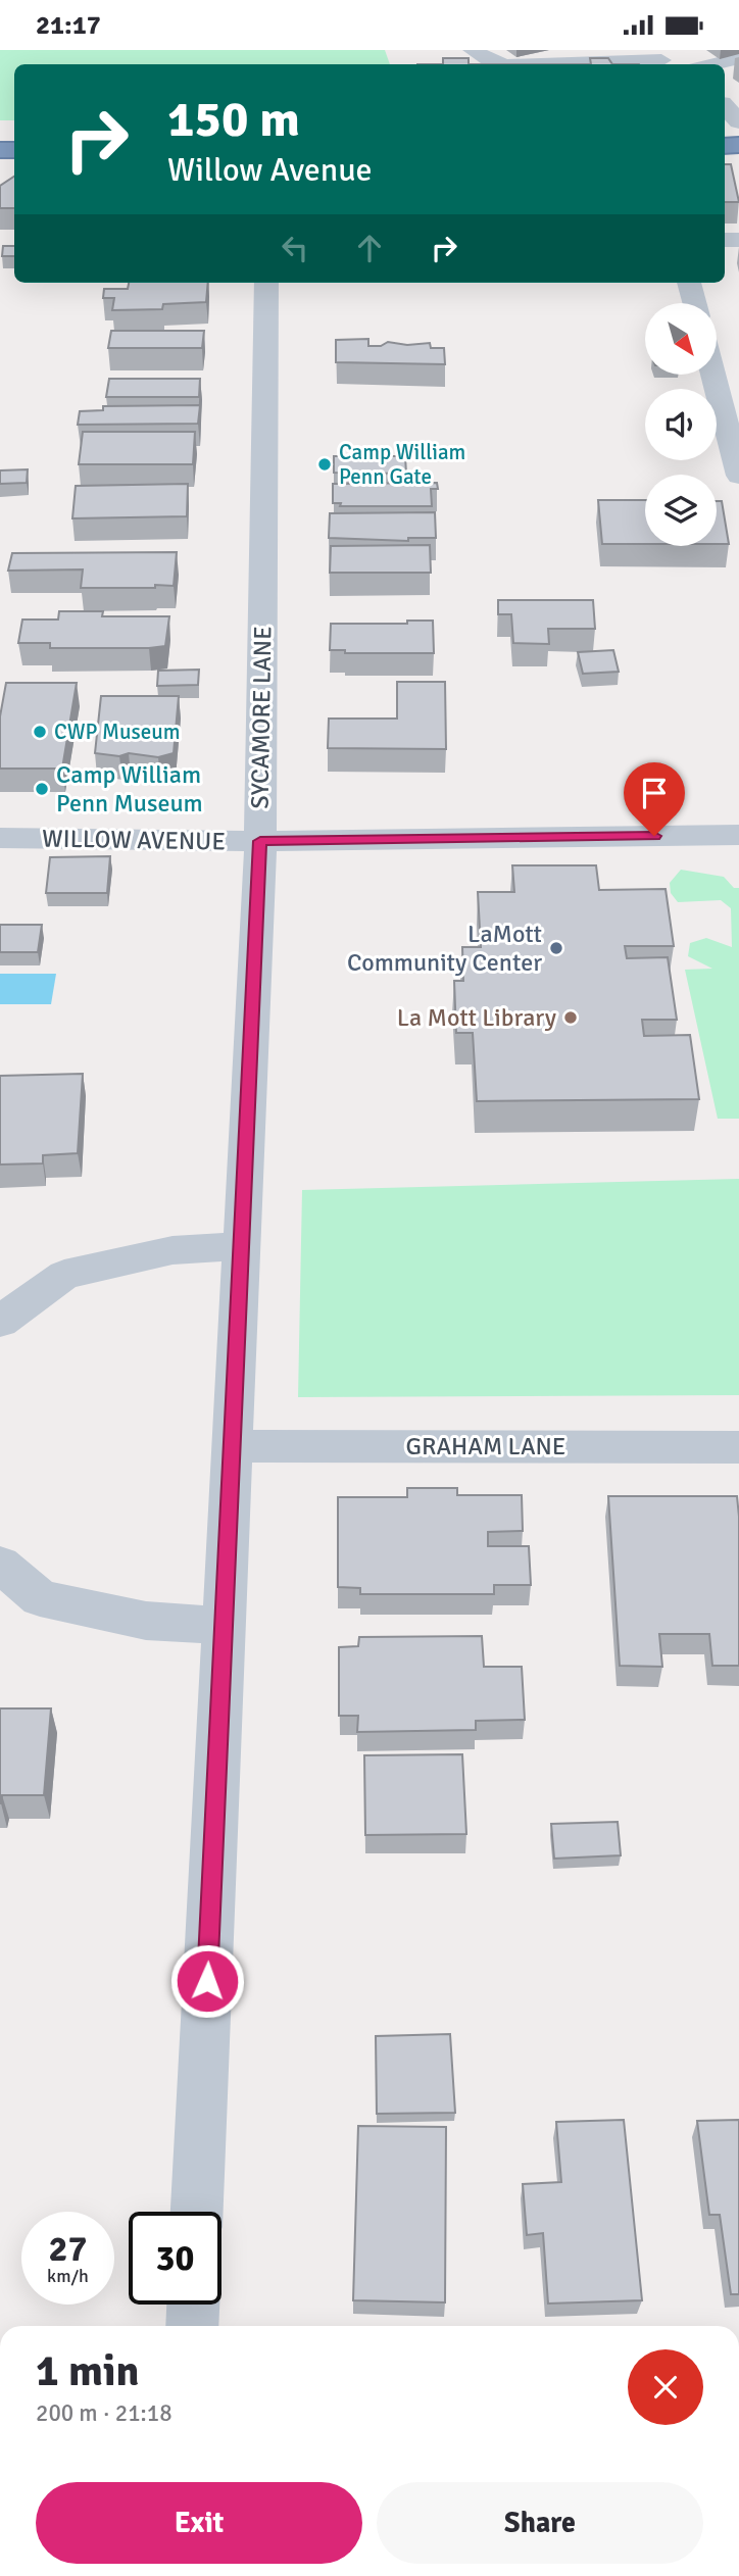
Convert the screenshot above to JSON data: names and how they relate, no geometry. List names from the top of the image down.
{
  "streets": {
    "street": ["SYCAMORE LANE", "WILLOW AVENUE", "GRAHAM LANE"]
  },
  "crossings": [
    ["SYCAMORE LANE", "WILLOW AVENUE"],
    ["SYCAMORE LANE", "GRAHAM LANE"]
  ],
  "places": [
    "Camp William Penn Gate",
    "CWP Museum",
    "Camp William Penn Museum",
    "LaMott Community Center",
    "La Mott Library"
  ],
  "north": "bottom right",
  "page": {
    "status": "21:17",
    "turn": ["150 m", "Willow Avenue"],
    "speed": "27 km/h",
    "limit": "30",
    "heading": ["1 min", "200 m · 21:18"],
    "buttons": ["Exit", "Share"]
  }
}
